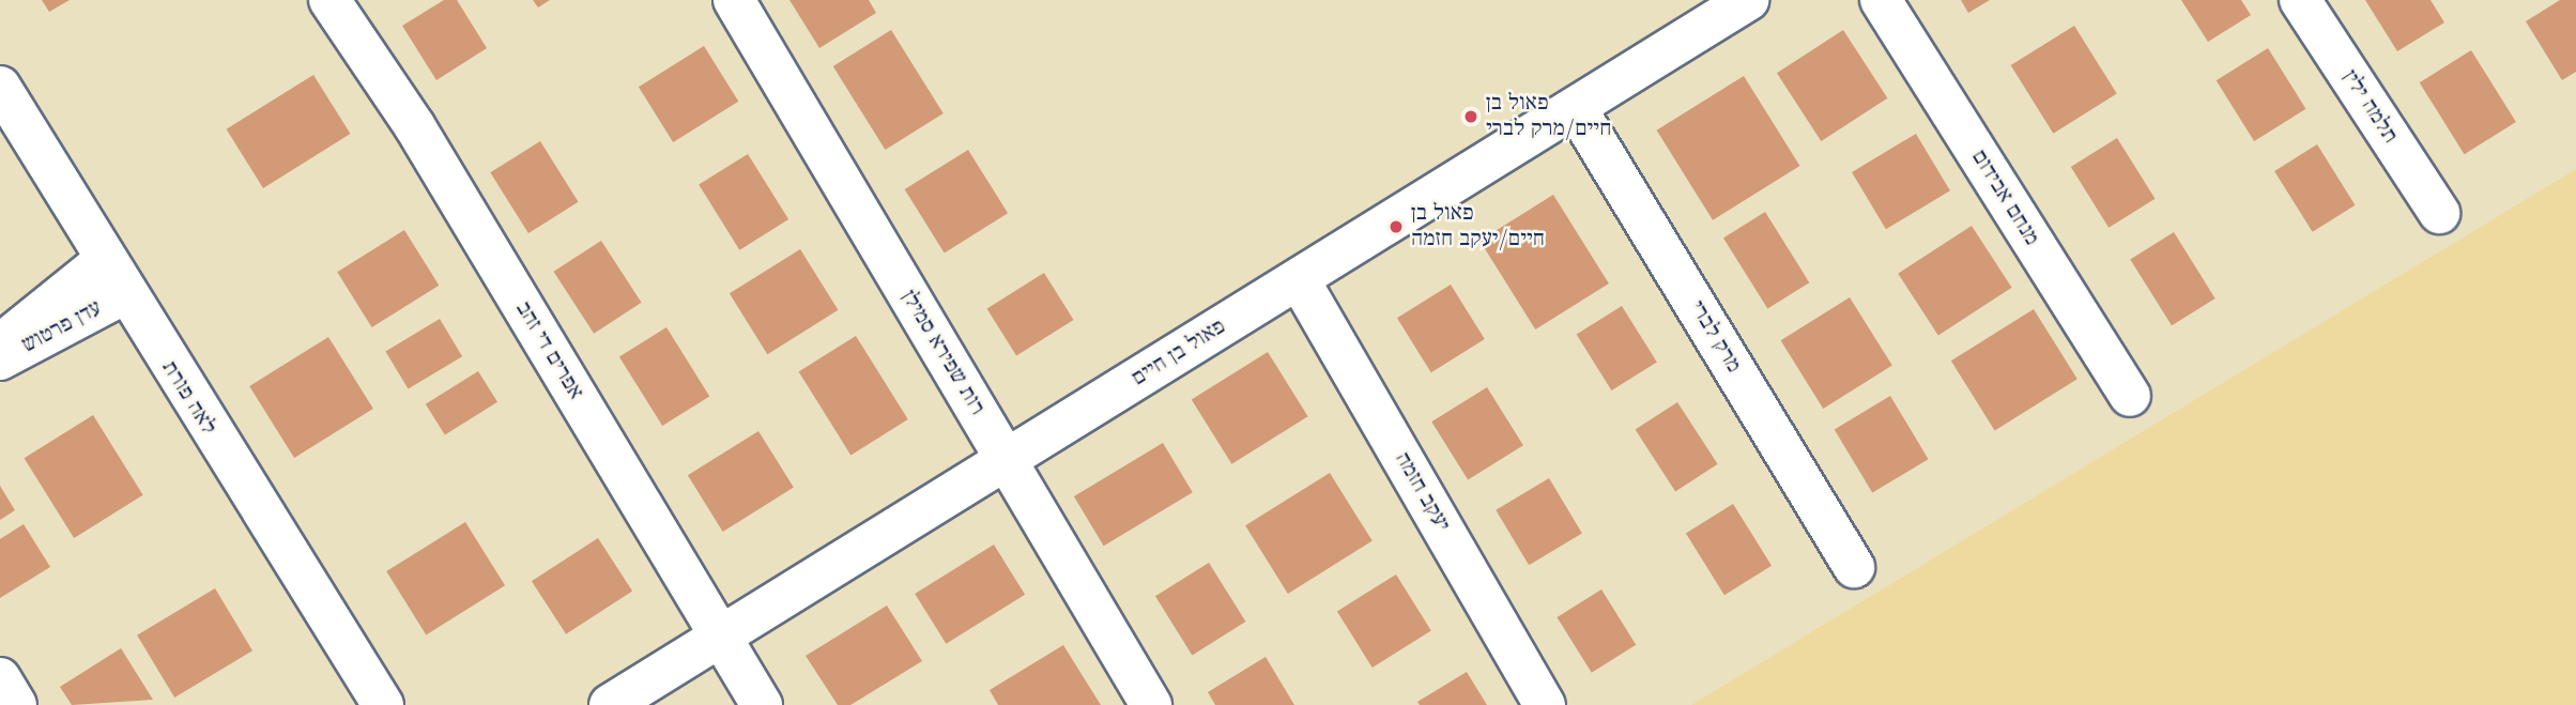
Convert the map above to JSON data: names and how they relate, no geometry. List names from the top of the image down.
{
  "streets": {
    "street": [
      "תלמה ילין",
      "מנחם אבידום",
      "עדן פרטוש",
      "מרק לברי",
      "אפרים די זהב",
      "רות שפירא סמילן",
      "פאול בן חיים",
      "לאה פורת",
      "יעקב חזמה"
    ]
  },
  "crossings": [
    ["עדן פרטוש", "לאה פורת"],
    ["מרק לברי", "פאול בן חיים"],
    ["אפרים די זהב", "פאול בן חיים"],
    ["רות שפירא סמילן", "פאול בן חיים"],
    ["פאול בן חיים", "יעקב חזמה"]
  ],
  "places": ["פאול בן חיים/מרק לברי", "פאול בן חיים/יעקב חזמה"]
}
